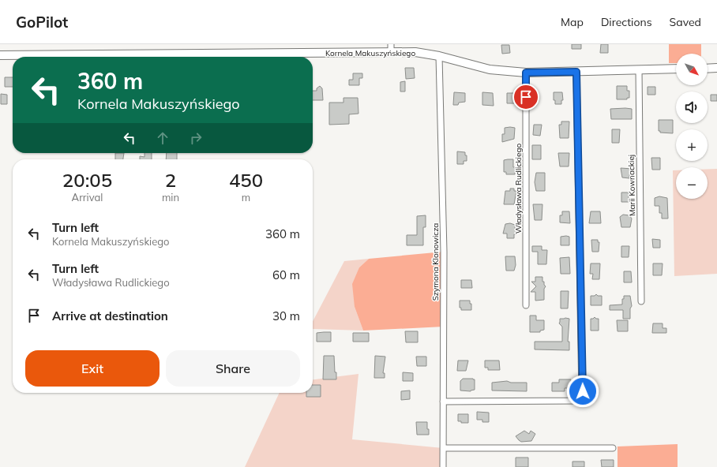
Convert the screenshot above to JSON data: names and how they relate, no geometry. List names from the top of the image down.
{
  "streets": {
    "street": [
      "Kornela Makuszyńskiego",
      "Marii Kownackiej",
      "Władysława Rudlickiego",
      "Szymona Klonowicza"
    ]
  },
  "crossings": [
    ["Kornela Makuszyńskiego", "Marii Kownackiej"],
    ["Kornela Makuszyńskiego", "Władysława Rudlickiego"],
    ["Kornela Makuszyńskiego", "Szymona Klonowicza"]
  ],
  "north": "bottom right",
  "page": {
    "header": "GoPilot",
    "nav": ["Map", "Directions", "Saved"],
    "map_buttons": ["+", "−"],
    "turn": ["360 m", "Kornela Makuszyńskiego"],
    "eta": [
      "20:05",
      "Arrival",
      "2",
      "min",
      "450",
      "m"
    ],
    "list": [
      {
        "name": "Turn left",
        "note": "Kornela Makuszyńskiego",
        "value": "360 m"
      },
      {
        "name": "Turn left",
        "note": "Władysława Rudlickiego",
        "value": "60 m"
      },
      {
        "name": "Arrive at destination",
        "value": "30 m"
      }
    ],
    "buttons": ["Exit", "Share"]
  }
}
